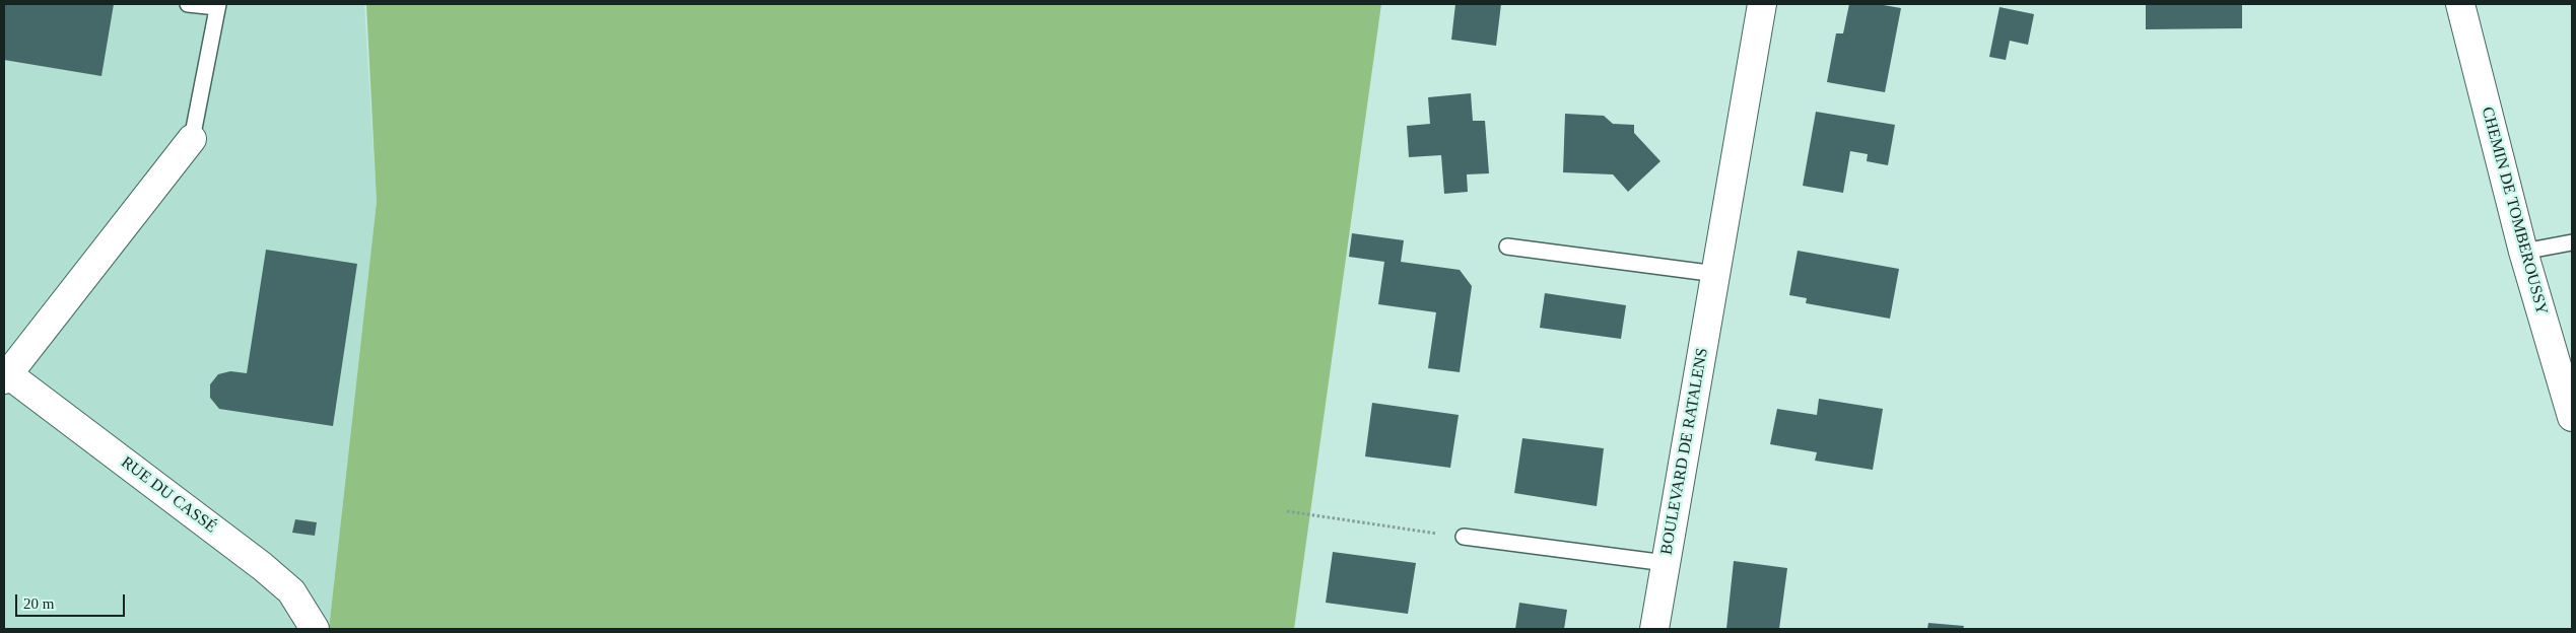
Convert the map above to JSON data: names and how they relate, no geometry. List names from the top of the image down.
{
  "streets": {
    "street": ["CHEMIN DE TOMBEROUSSY", "BOULEVARD DE RATALENS", "RUE DU CASSÉ"]
  },
  "scale_bar": "20 m"
}
